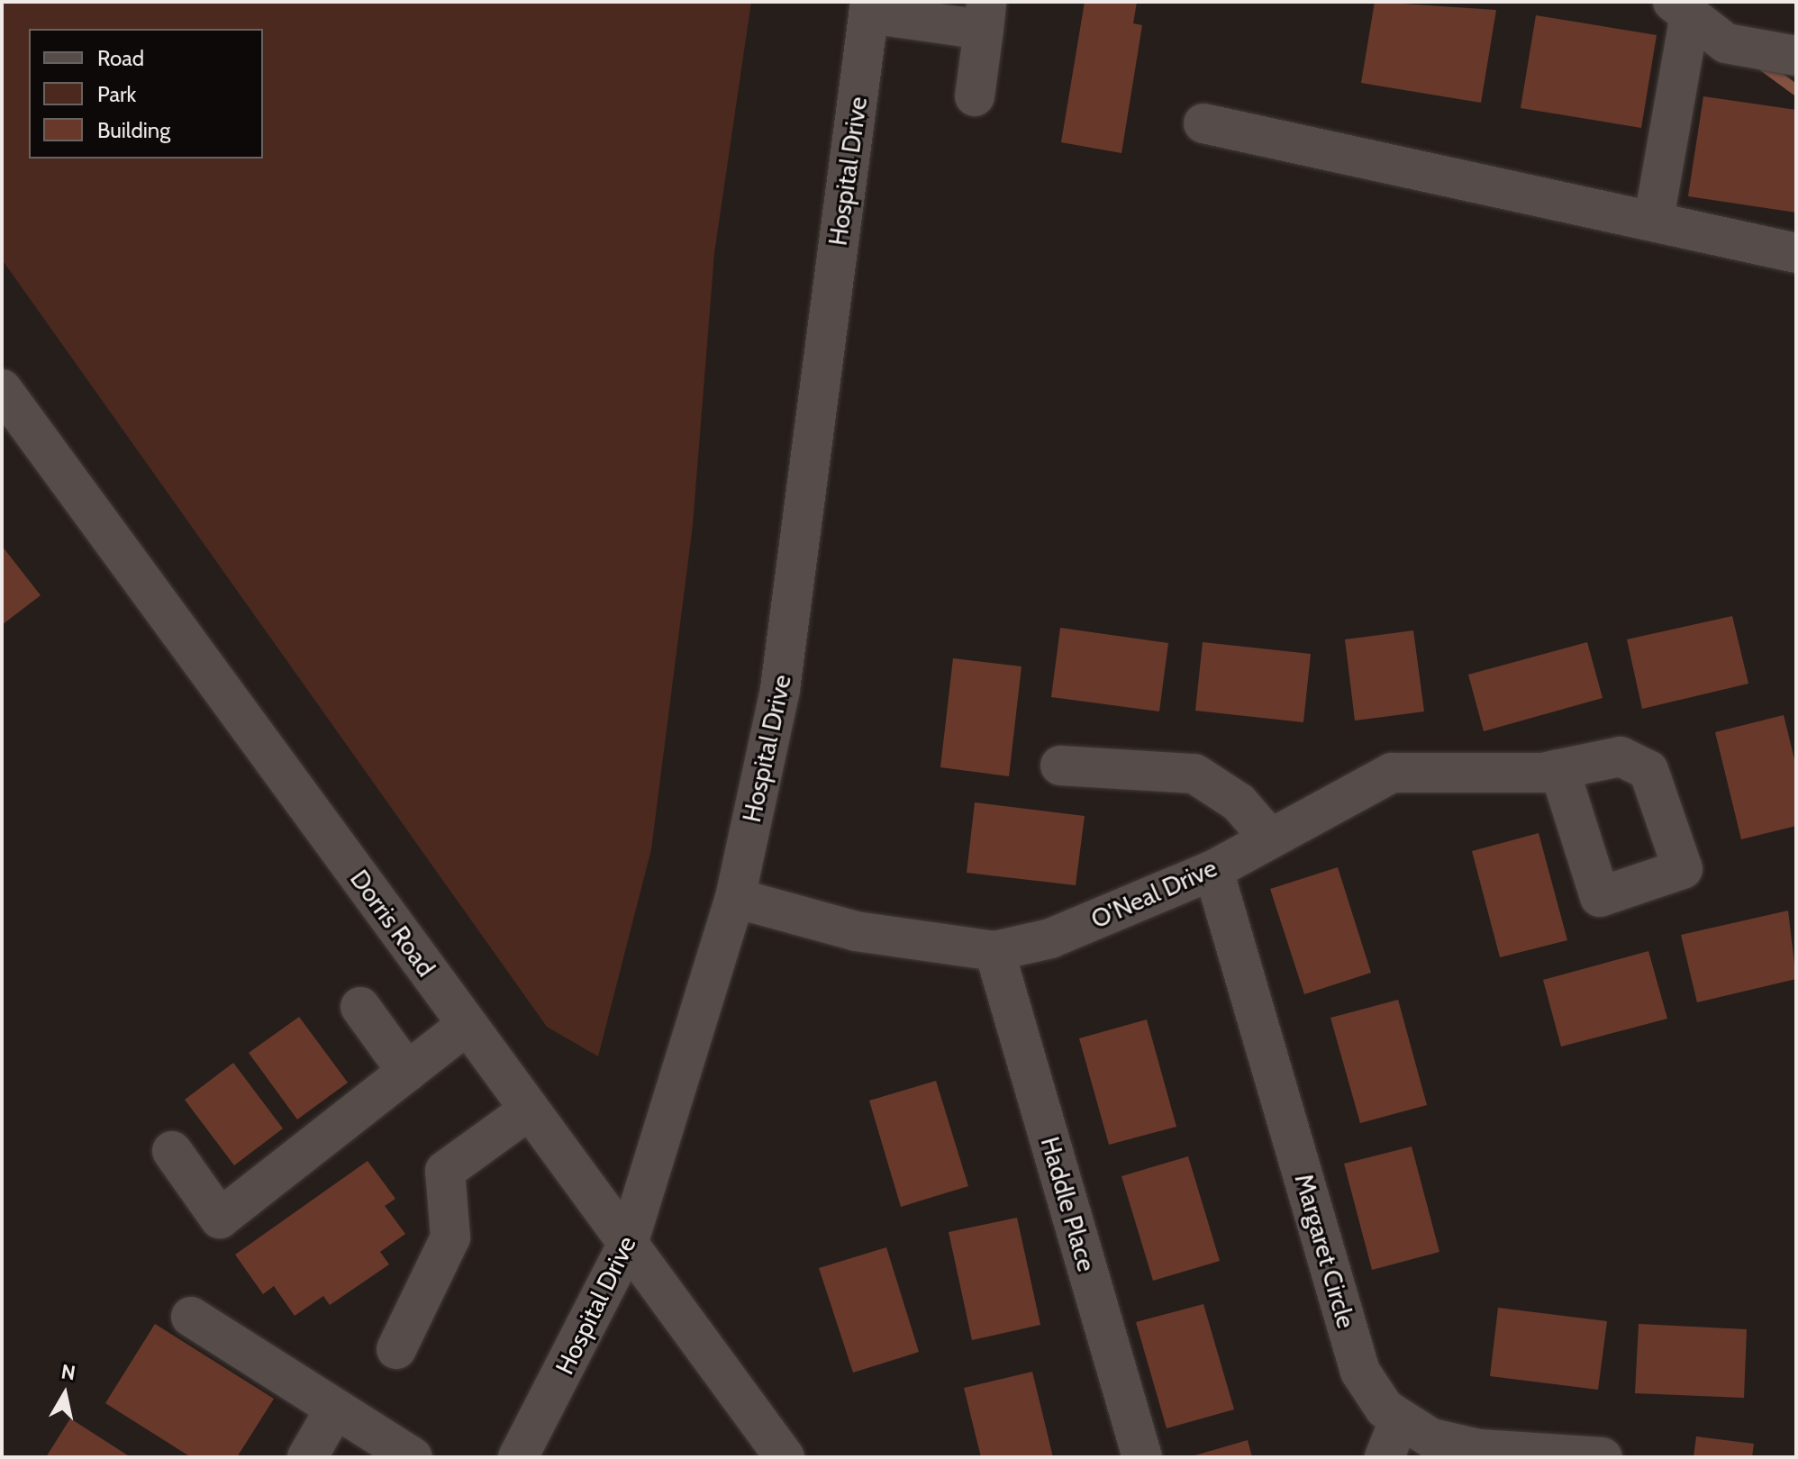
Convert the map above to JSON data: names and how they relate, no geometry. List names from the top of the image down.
{
  "streets": {
    "street": [
      "Hospital Drive",
      "O'Neal Drive",
      "Dorris Road",
      "Haddle Place",
      "Margaret Circle"
    ]
  },
  "crossings": [
    ["Hospital Drive", "O'Neal Drive"],
    ["Hospital Drive", "Dorris Road"],
    ["O'Neal Drive", "Haddle Place"],
    ["O'Neal Drive", "Margaret Circle"]
  ],
  "legend": ["Road", "Park", "Building"],
  "north": "top"
}
